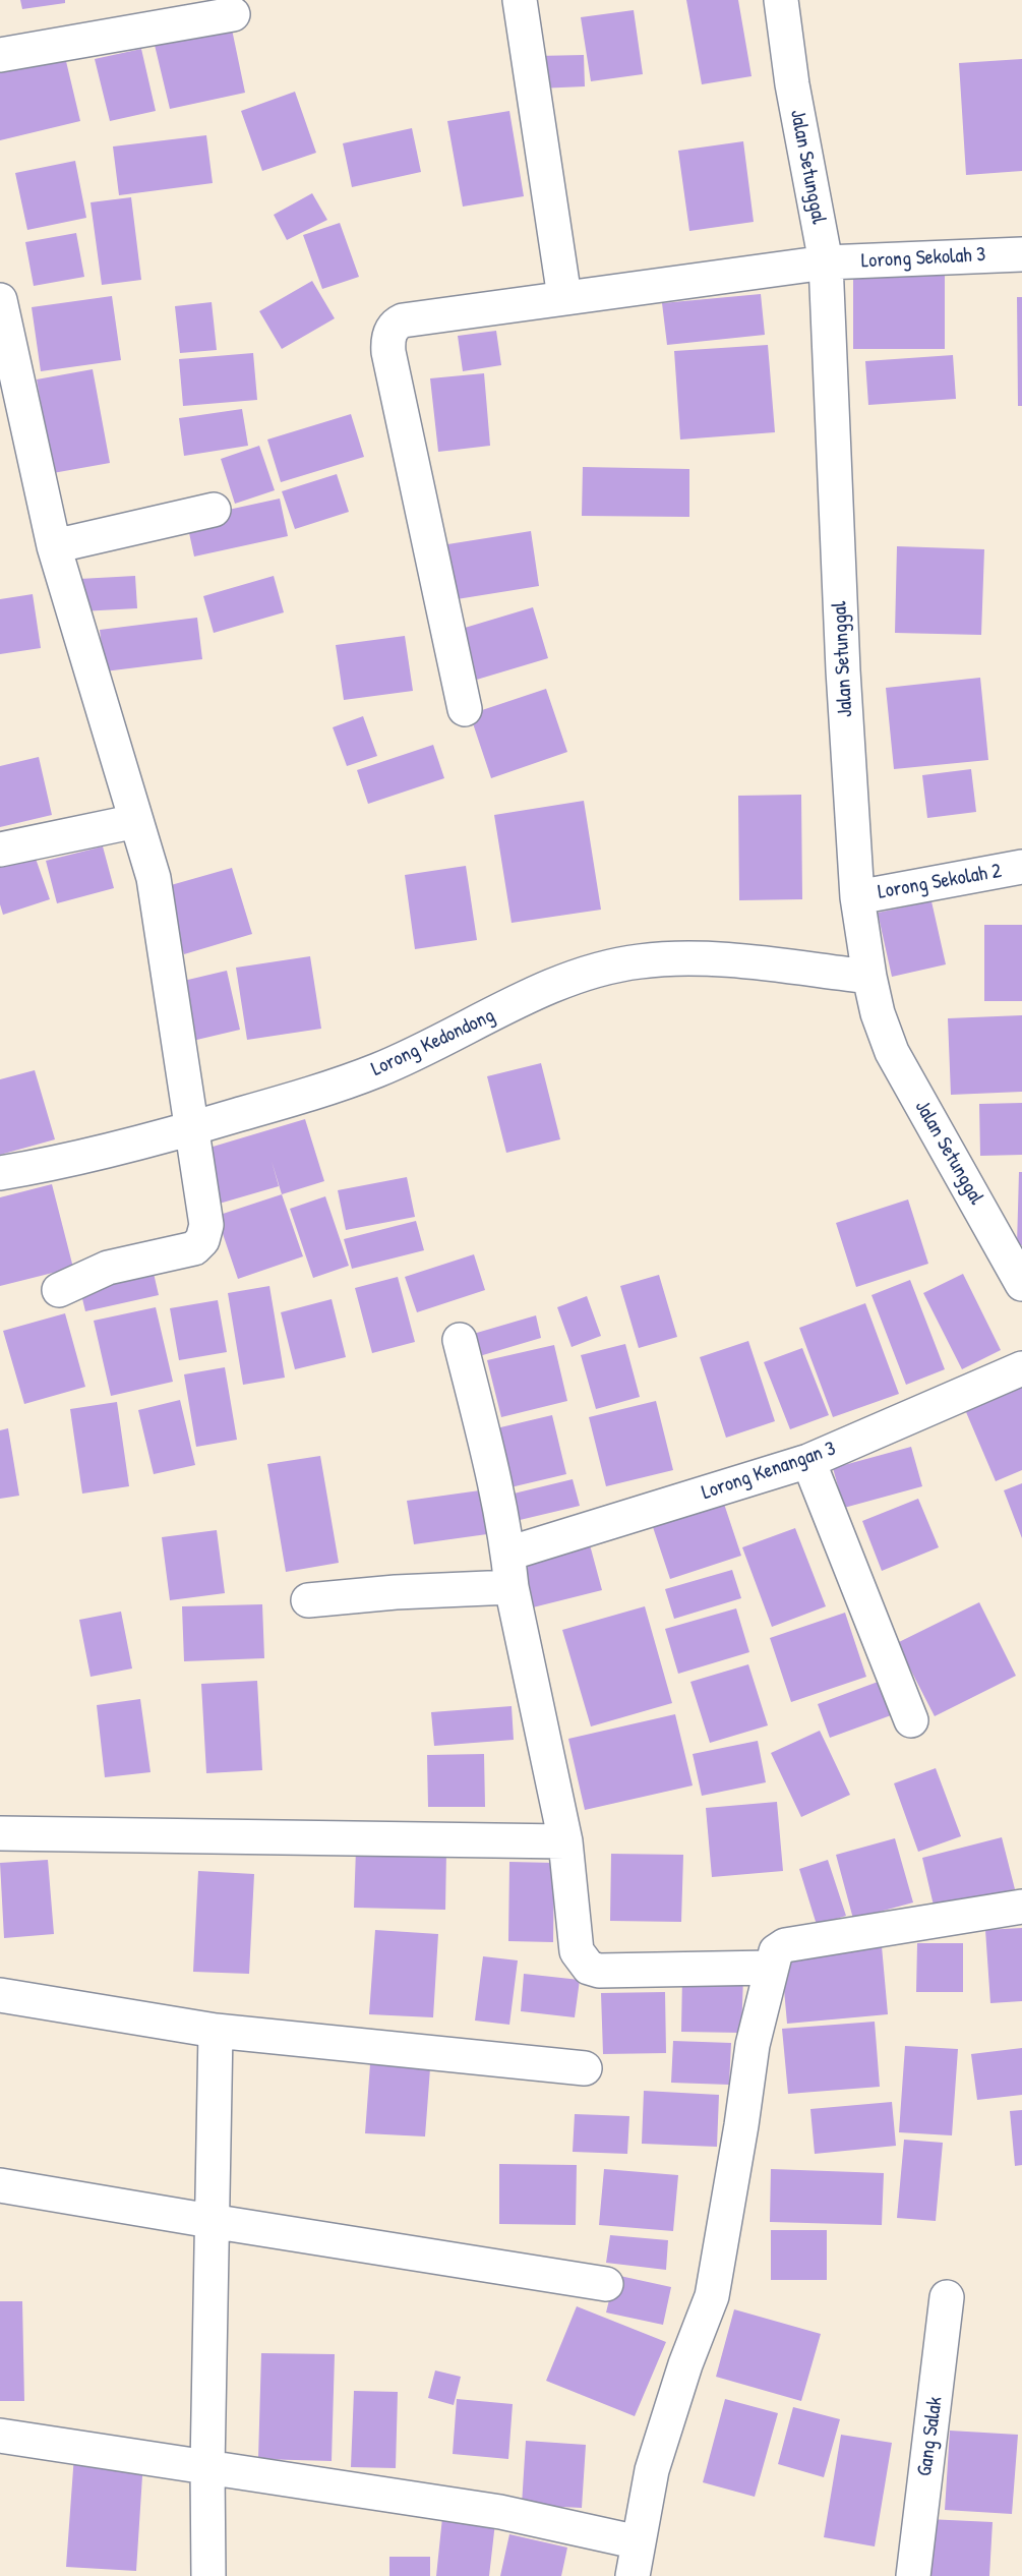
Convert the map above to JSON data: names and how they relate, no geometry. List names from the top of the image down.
{
  "streets": {
    "street": [
      "Jalan Setunggal",
      "Lorong Sekolah 3",
      "Lorong Sekolah 2",
      "Lorong Kedondong",
      "Lorong Kenangan 3",
      "Gang Salak"
    ]
  },
  "crossings": [
    ["Jalan Setunggal", "Lorong Sekolah 3"],
    ["Jalan Setunggal", "Lorong Sekolah 2"],
    ["Jalan Setunggal", "Lorong Kedondong"]
  ]
}
